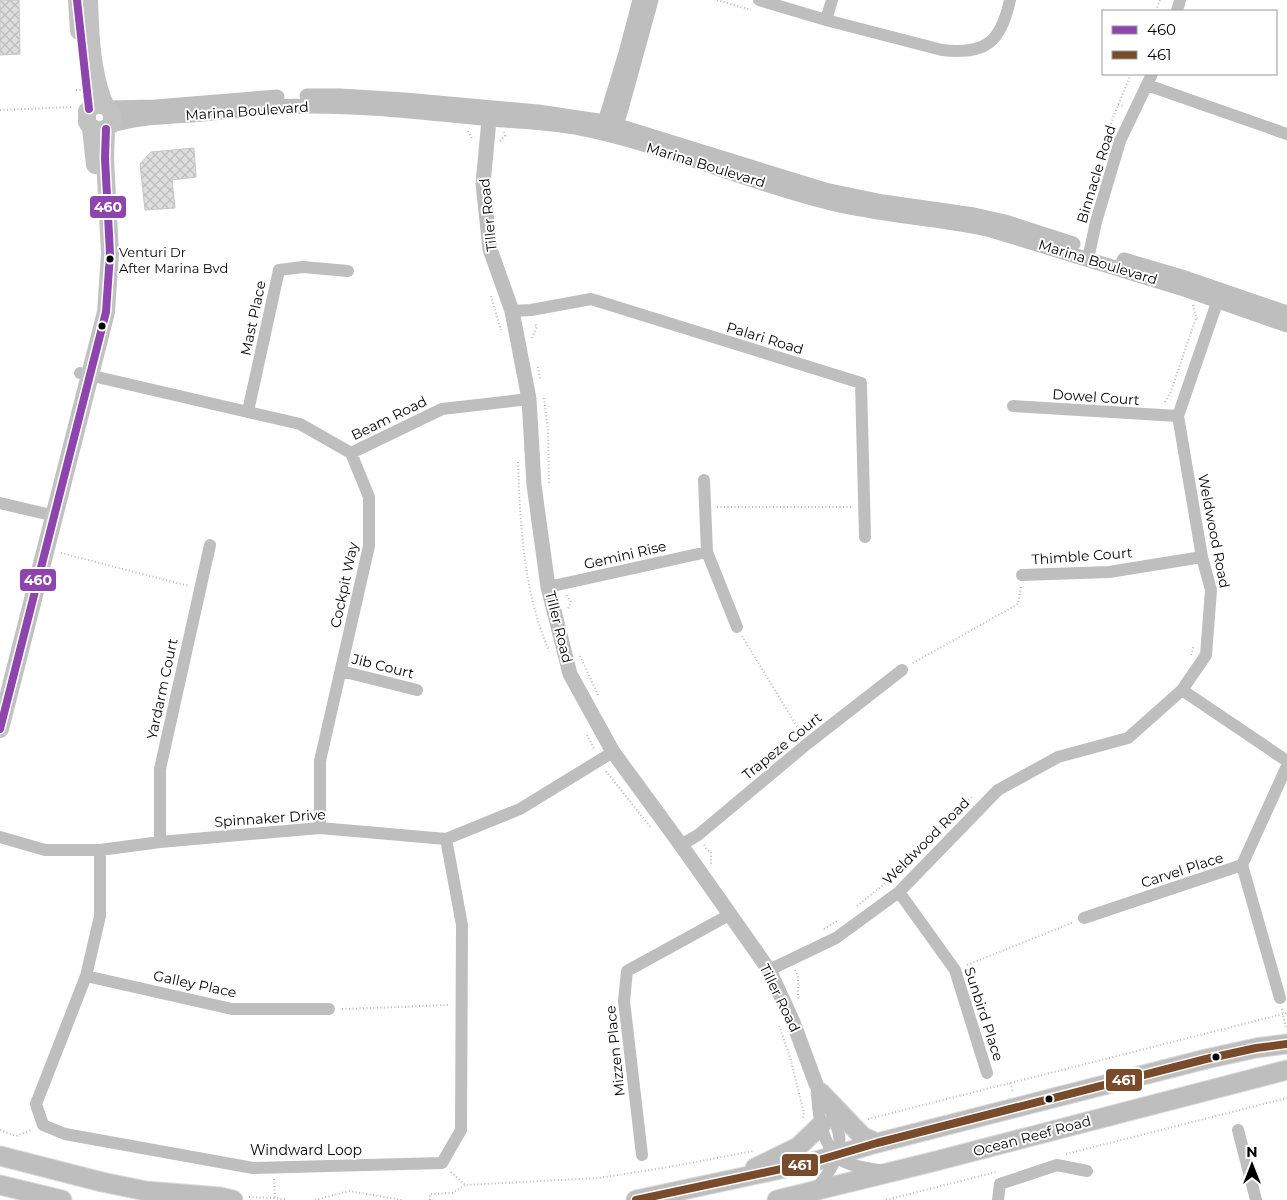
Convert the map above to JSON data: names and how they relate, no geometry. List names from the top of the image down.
{
  "streets": {
    "main road": ["Ocean Reef Road"],
    "street": [
      "Marina Boulevard",
      "Binnacle Road",
      "Tiller Road",
      "Mast Place",
      "Palari Road",
      "Dowel Court",
      "Beam Road",
      "Weldwood Road",
      "Gemini Rise",
      "Thimble Court",
      "Cockpit Way",
      "Jib Court",
      "Yardarm Court",
      "Trapeze Court",
      "Spinnaker Drive",
      "Carvel Place",
      "Galley Place",
      "Sunbird Place",
      "Mizzen Place",
      "Windward Loop"
    ]
  },
  "crossings": [
    ["Marina Boulevard", "Binnacle Road"],
    ["Marina Boulevard", "Tiller Road"],
    ["Marina Boulevard", "Weldwood Road"],
    ["Tiller Road", "Palari Road"],
    ["Tiller Road", "Beam Road"],
    ["Tiller Road", "Weldwood Road"],
    ["Tiller Road", "Gemini Rise"],
    ["Tiller Road", "Trapeze Court"],
    ["Tiller Road", "Spinnaker Drive"],
    ["Tiller Road", "Mizzen Place"],
    ["Tiller Road", "Ocean Reef Road"],
    ["Dowel Court", "Weldwood Road"],
    ["Beam Road", "Cockpit Way"],
    ["Weldwood Road", "Thimble Court"],
    ["Weldwood Road", "Sunbird Place"],
    ["Cockpit Way", "Jib Court"],
    ["Cockpit Way", "Spinnaker Drive"],
    ["Yardarm Court", "Spinnaker Drive"],
    ["Spinnaker Drive", "Windward Loop"]
  ],
  "places": ["Venturi Dr After Marina Bvd"],
  "lines": ["transit line 460", "transit line 461"],
  "legend": ["460", "461"],
  "north": "top"
}
